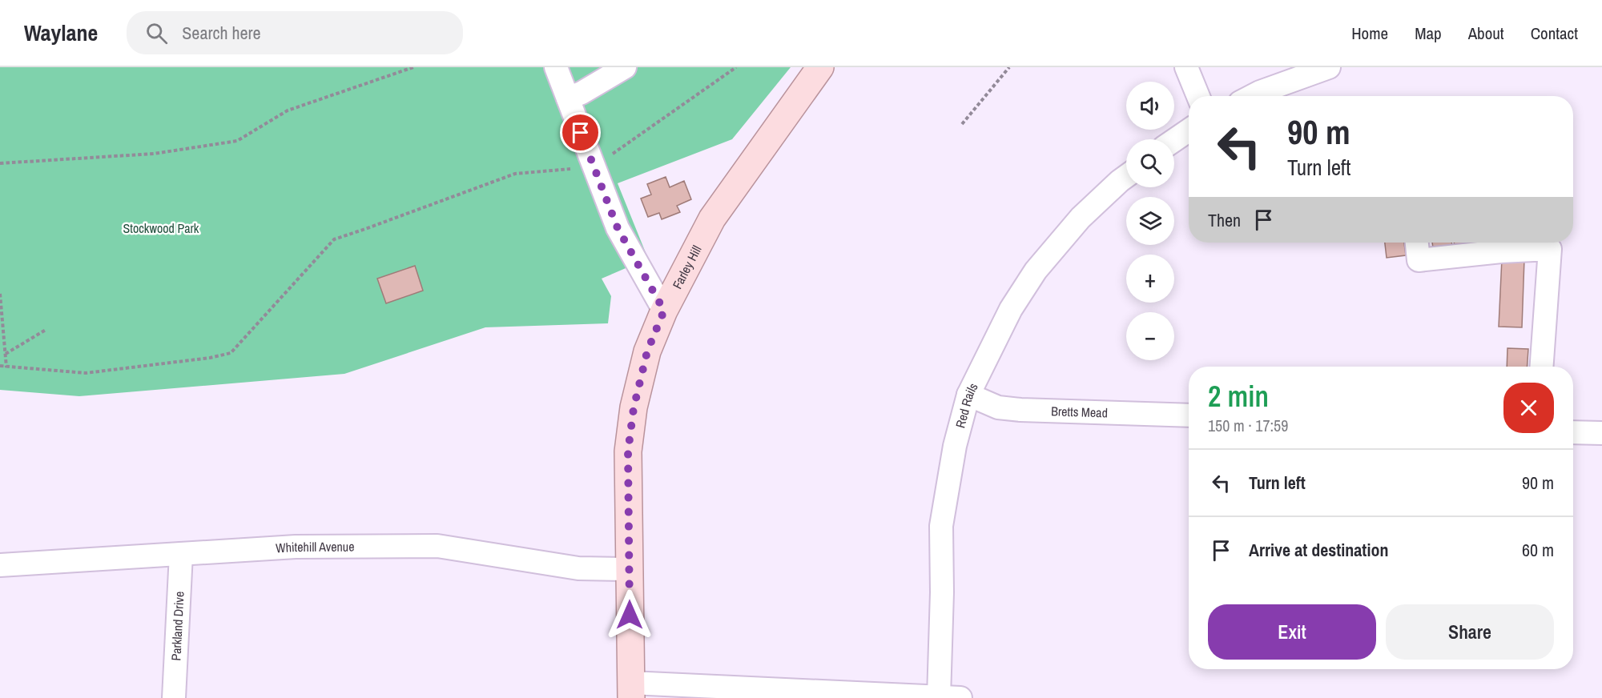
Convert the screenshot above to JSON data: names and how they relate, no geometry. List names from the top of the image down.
{
  "streets": {
    "main road": ["Farley Hill"],
    "street": [
      "Red Rails",
      "Bretts Mead",
      "Whitehill Avenue",
      "Parkland Drive"
    ]
  },
  "crossings": [
    ["Farley Hill", "Whitehill Avenue"],
    ["Red Rails", "Bretts Mead"],
    ["Whitehill Avenue", "Parkland Drive"]
  ],
  "parks": ["Stockwood Park"],
  "page": {
    "header": "Waylane",
    "search": "Search here",
    "nav": [
      "Home",
      "Map",
      "About",
      "Contact"
    ],
    "map_buttons": ["+", "−"],
    "turn": ["90 m", "Turn left"],
    "then": "Then",
    "heading": ["2 min", "150 m · 17:59"],
    "list": [
      {
        "name": "Turn left",
        "value": "90 m"
      },
      {
        "name": "Arrive at destination",
        "value": "60 m"
      }
    ],
    "buttons": ["Exit", "Share"]
  }
}
